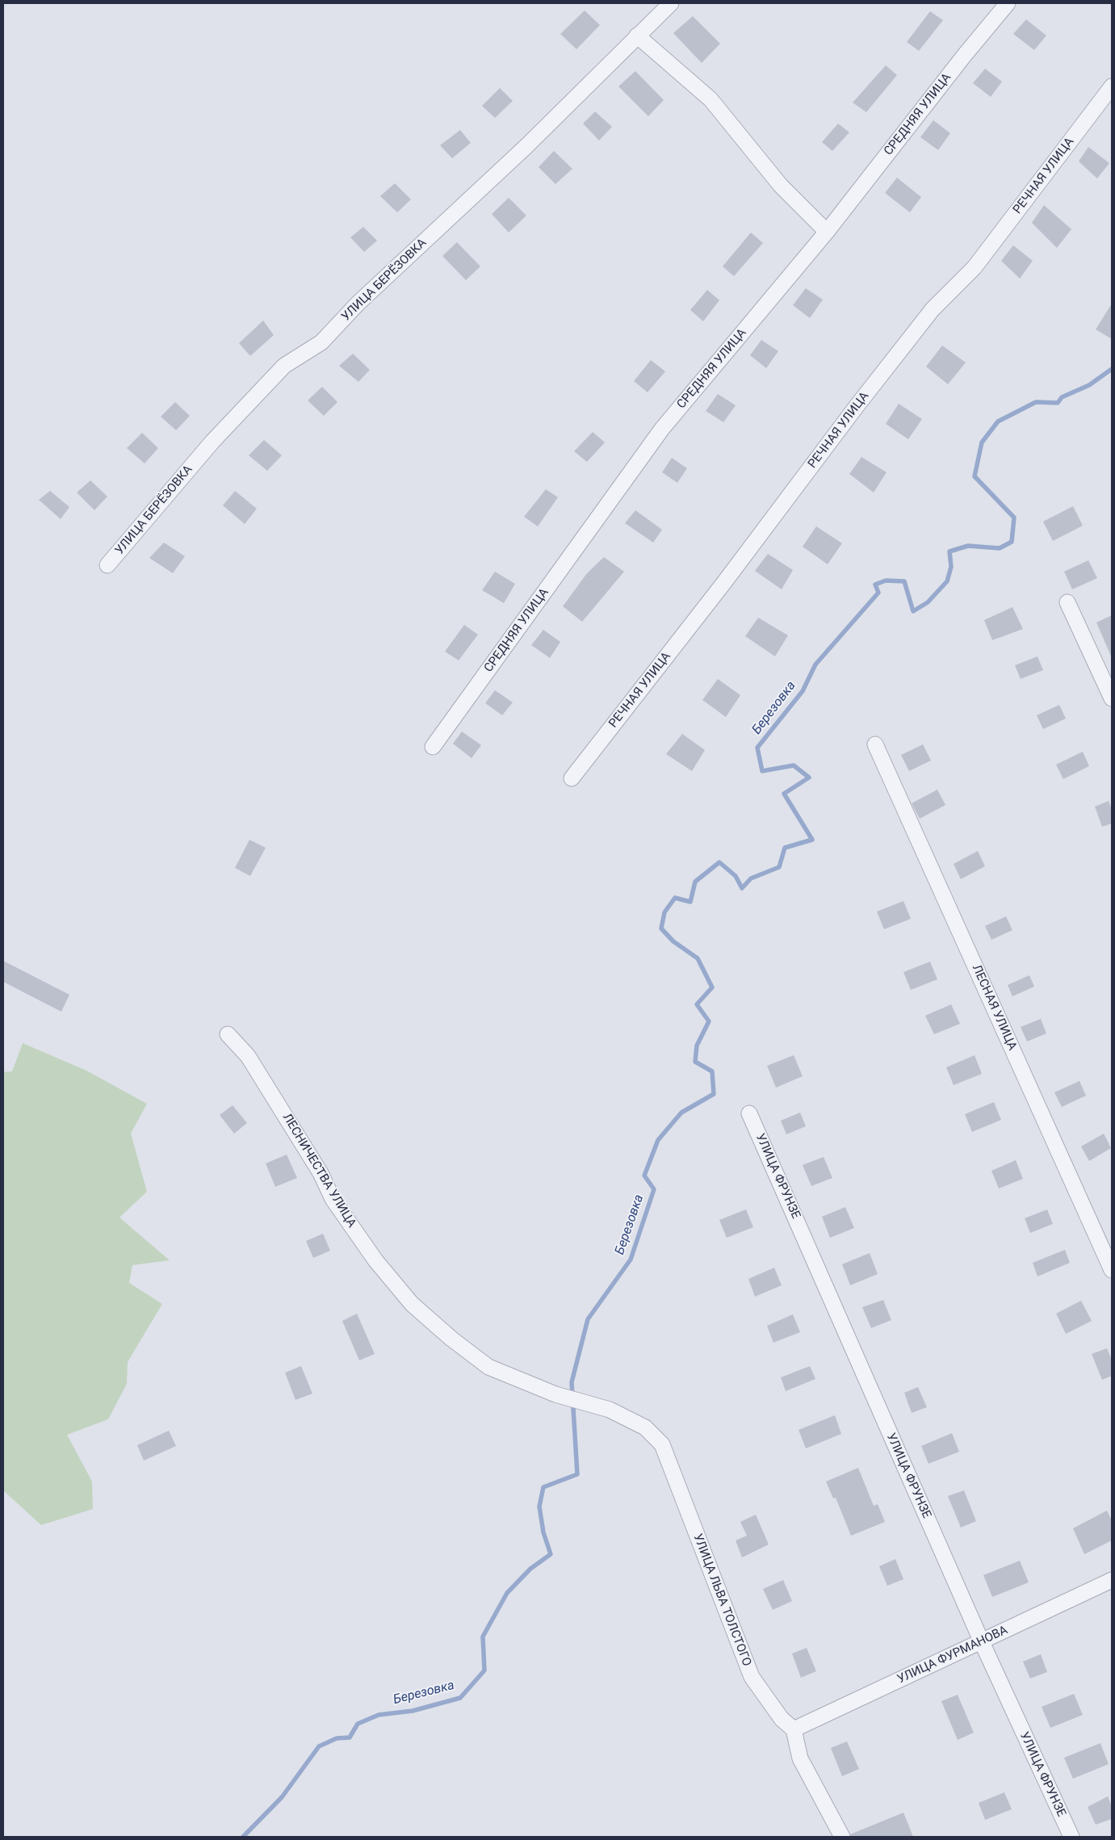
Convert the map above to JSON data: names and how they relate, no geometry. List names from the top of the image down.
{
  "streets": {
    "street": [
      "СРЕДНЯЯ УЛИЦА",
      "РЕЧНАЯ УЛИЦА",
      "УЛИЦА БЕРЁЗОВКА",
      "ЛЕСНАЯ УЛИЦА",
      "ЛЕСНИЧЕСТВА УЛИЦА",
      "УЛИЦА ФРУНЗЕ",
      "УЛИЦА ЛЬВА ТОЛСТОГО",
      "УЛИЦА ФУРМАНОВА"
    ]
  },
  "crossings": [
    ["ЛЕСНИЧЕСТВА УЛИЦА", "УЛИЦА ЛЬВА ТОЛСТОГО"],
    ["УЛИЦА ФРУНЗЕ", "УЛИЦА ФУРМАНОВА"],
    ["УЛИЦА ЛЬВА ТОЛСТОГО", "УЛИЦА ФУРМАНОВА"]
  ],
  "water": ["Березовка"]
}
